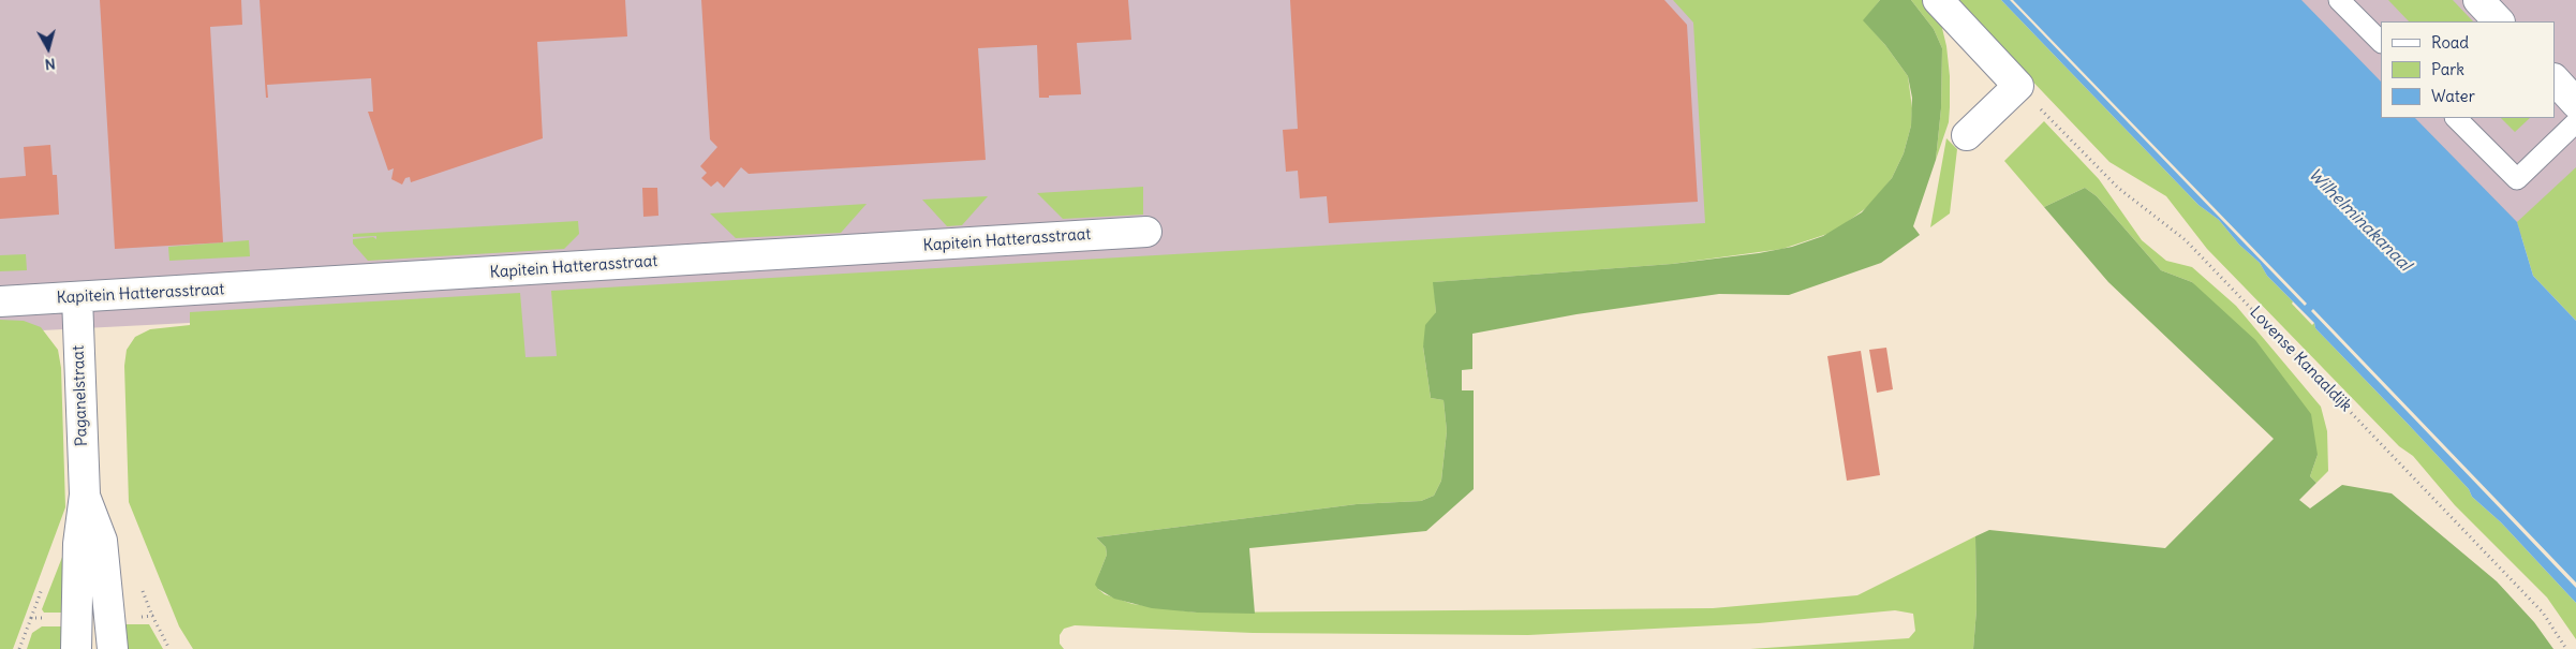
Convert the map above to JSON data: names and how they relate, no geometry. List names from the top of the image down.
{
  "streets": {
    "street": ["Kapitein Hatterasstraat", "Paganelstraat"],
    "path": ["Lovense Kanaaldijk"]
  },
  "crossings": [
    ["Kapitein Hatterasstraat", "Paganelstraat"]
  ],
  "water": ["Wilhelminakanaal"],
  "legend": ["Road", "Park", "Water"],
  "north": "bottom"
}
